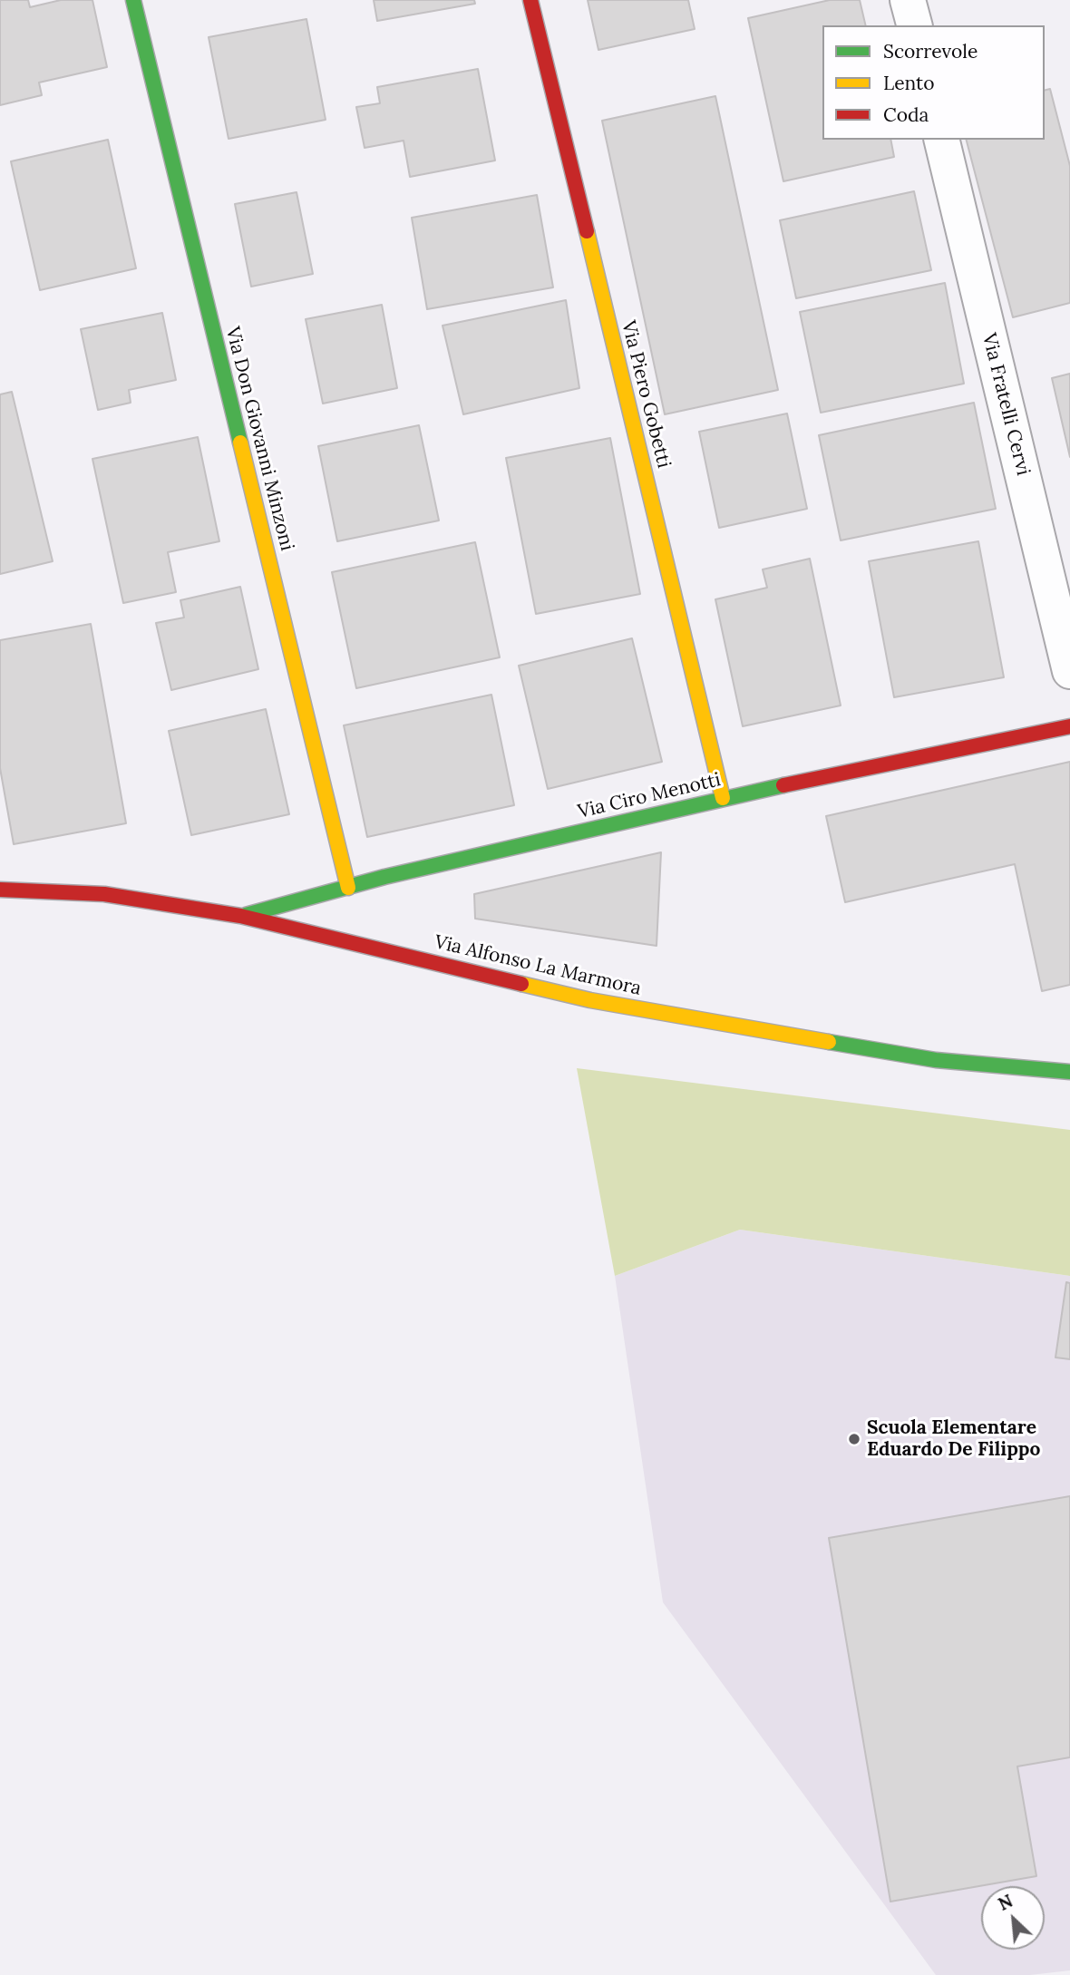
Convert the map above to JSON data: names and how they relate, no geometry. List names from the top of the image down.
{
  "streets": {
    "street": [
      "Via Piero Gobetti",
      "Via Fratelli Cervi",
      "Via Don Giovanni Minzoni",
      "Via Ciro Menotti",
      "Via Alfonso La Marmora"
    ]
  },
  "crossings": [
    ["Via Piero Gobetti", "Via Ciro Menotti"],
    ["Via Don Giovanni Minzoni", "Via Ciro Menotti"],
    ["Via Ciro Menotti", "Via Alfonso La Marmora"]
  ],
  "places": ["Scuola Elementare Eduardo De Filippo"],
  "legend": ["Scorrevole", "Lento", "Coda"],
  "north": "top left"
}
